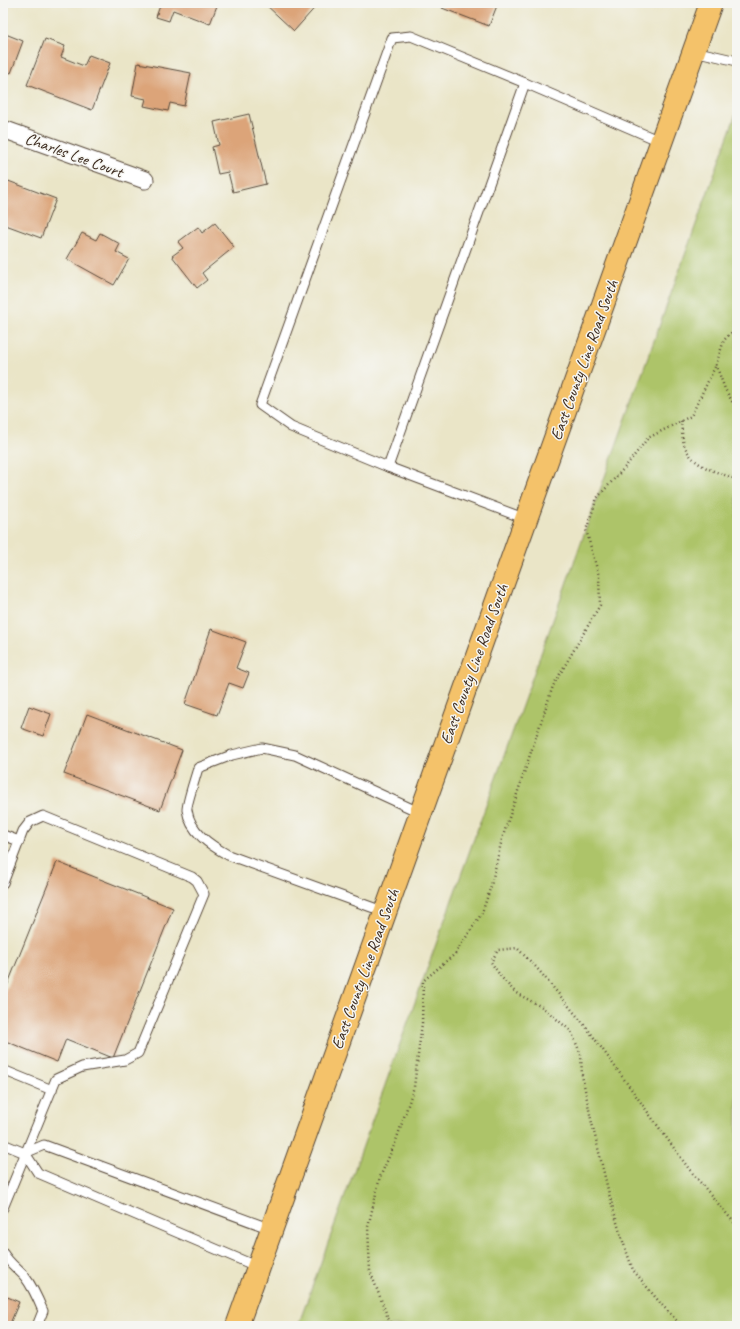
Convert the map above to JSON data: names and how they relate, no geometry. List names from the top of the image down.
{
  "streets": {
    "main road": ["East County Line Road South"],
    "street": ["Charles Lee Court"]
  }
}
